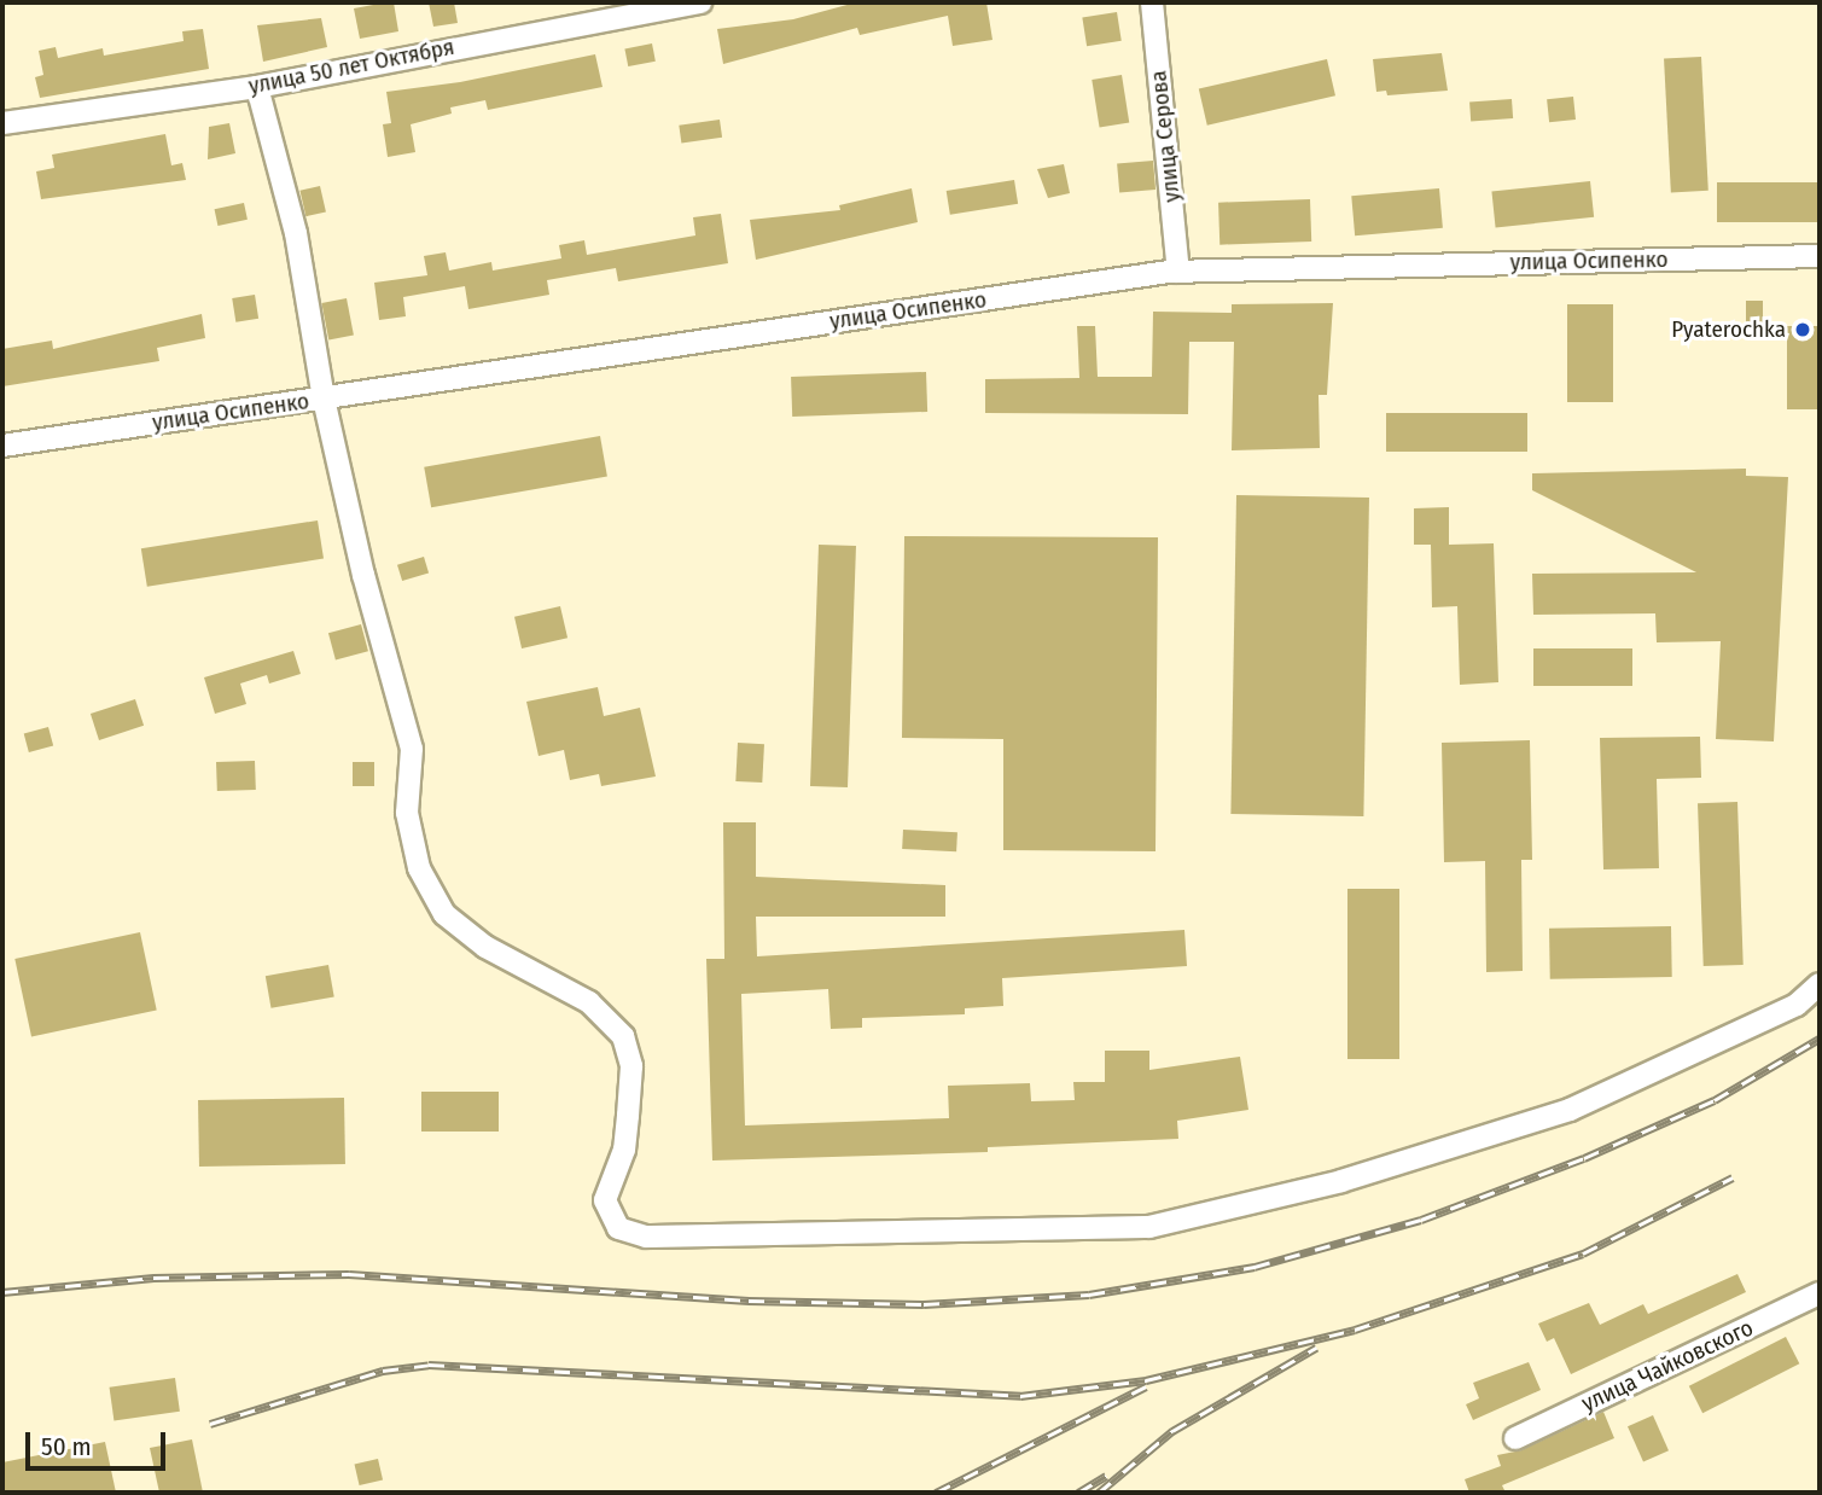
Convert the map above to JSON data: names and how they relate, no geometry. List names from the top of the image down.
{
  "streets": {
    "street": [
      "улица 50 лет Октября",
      "улица Серова",
      "улица Осипенко",
      "улица Чайковского"
    ]
  },
  "crossings": [
    ["улица Серова", "улица Осипенко"]
  ],
  "places": ["Pyaterochka"],
  "scale_bar": "50 m"
}
